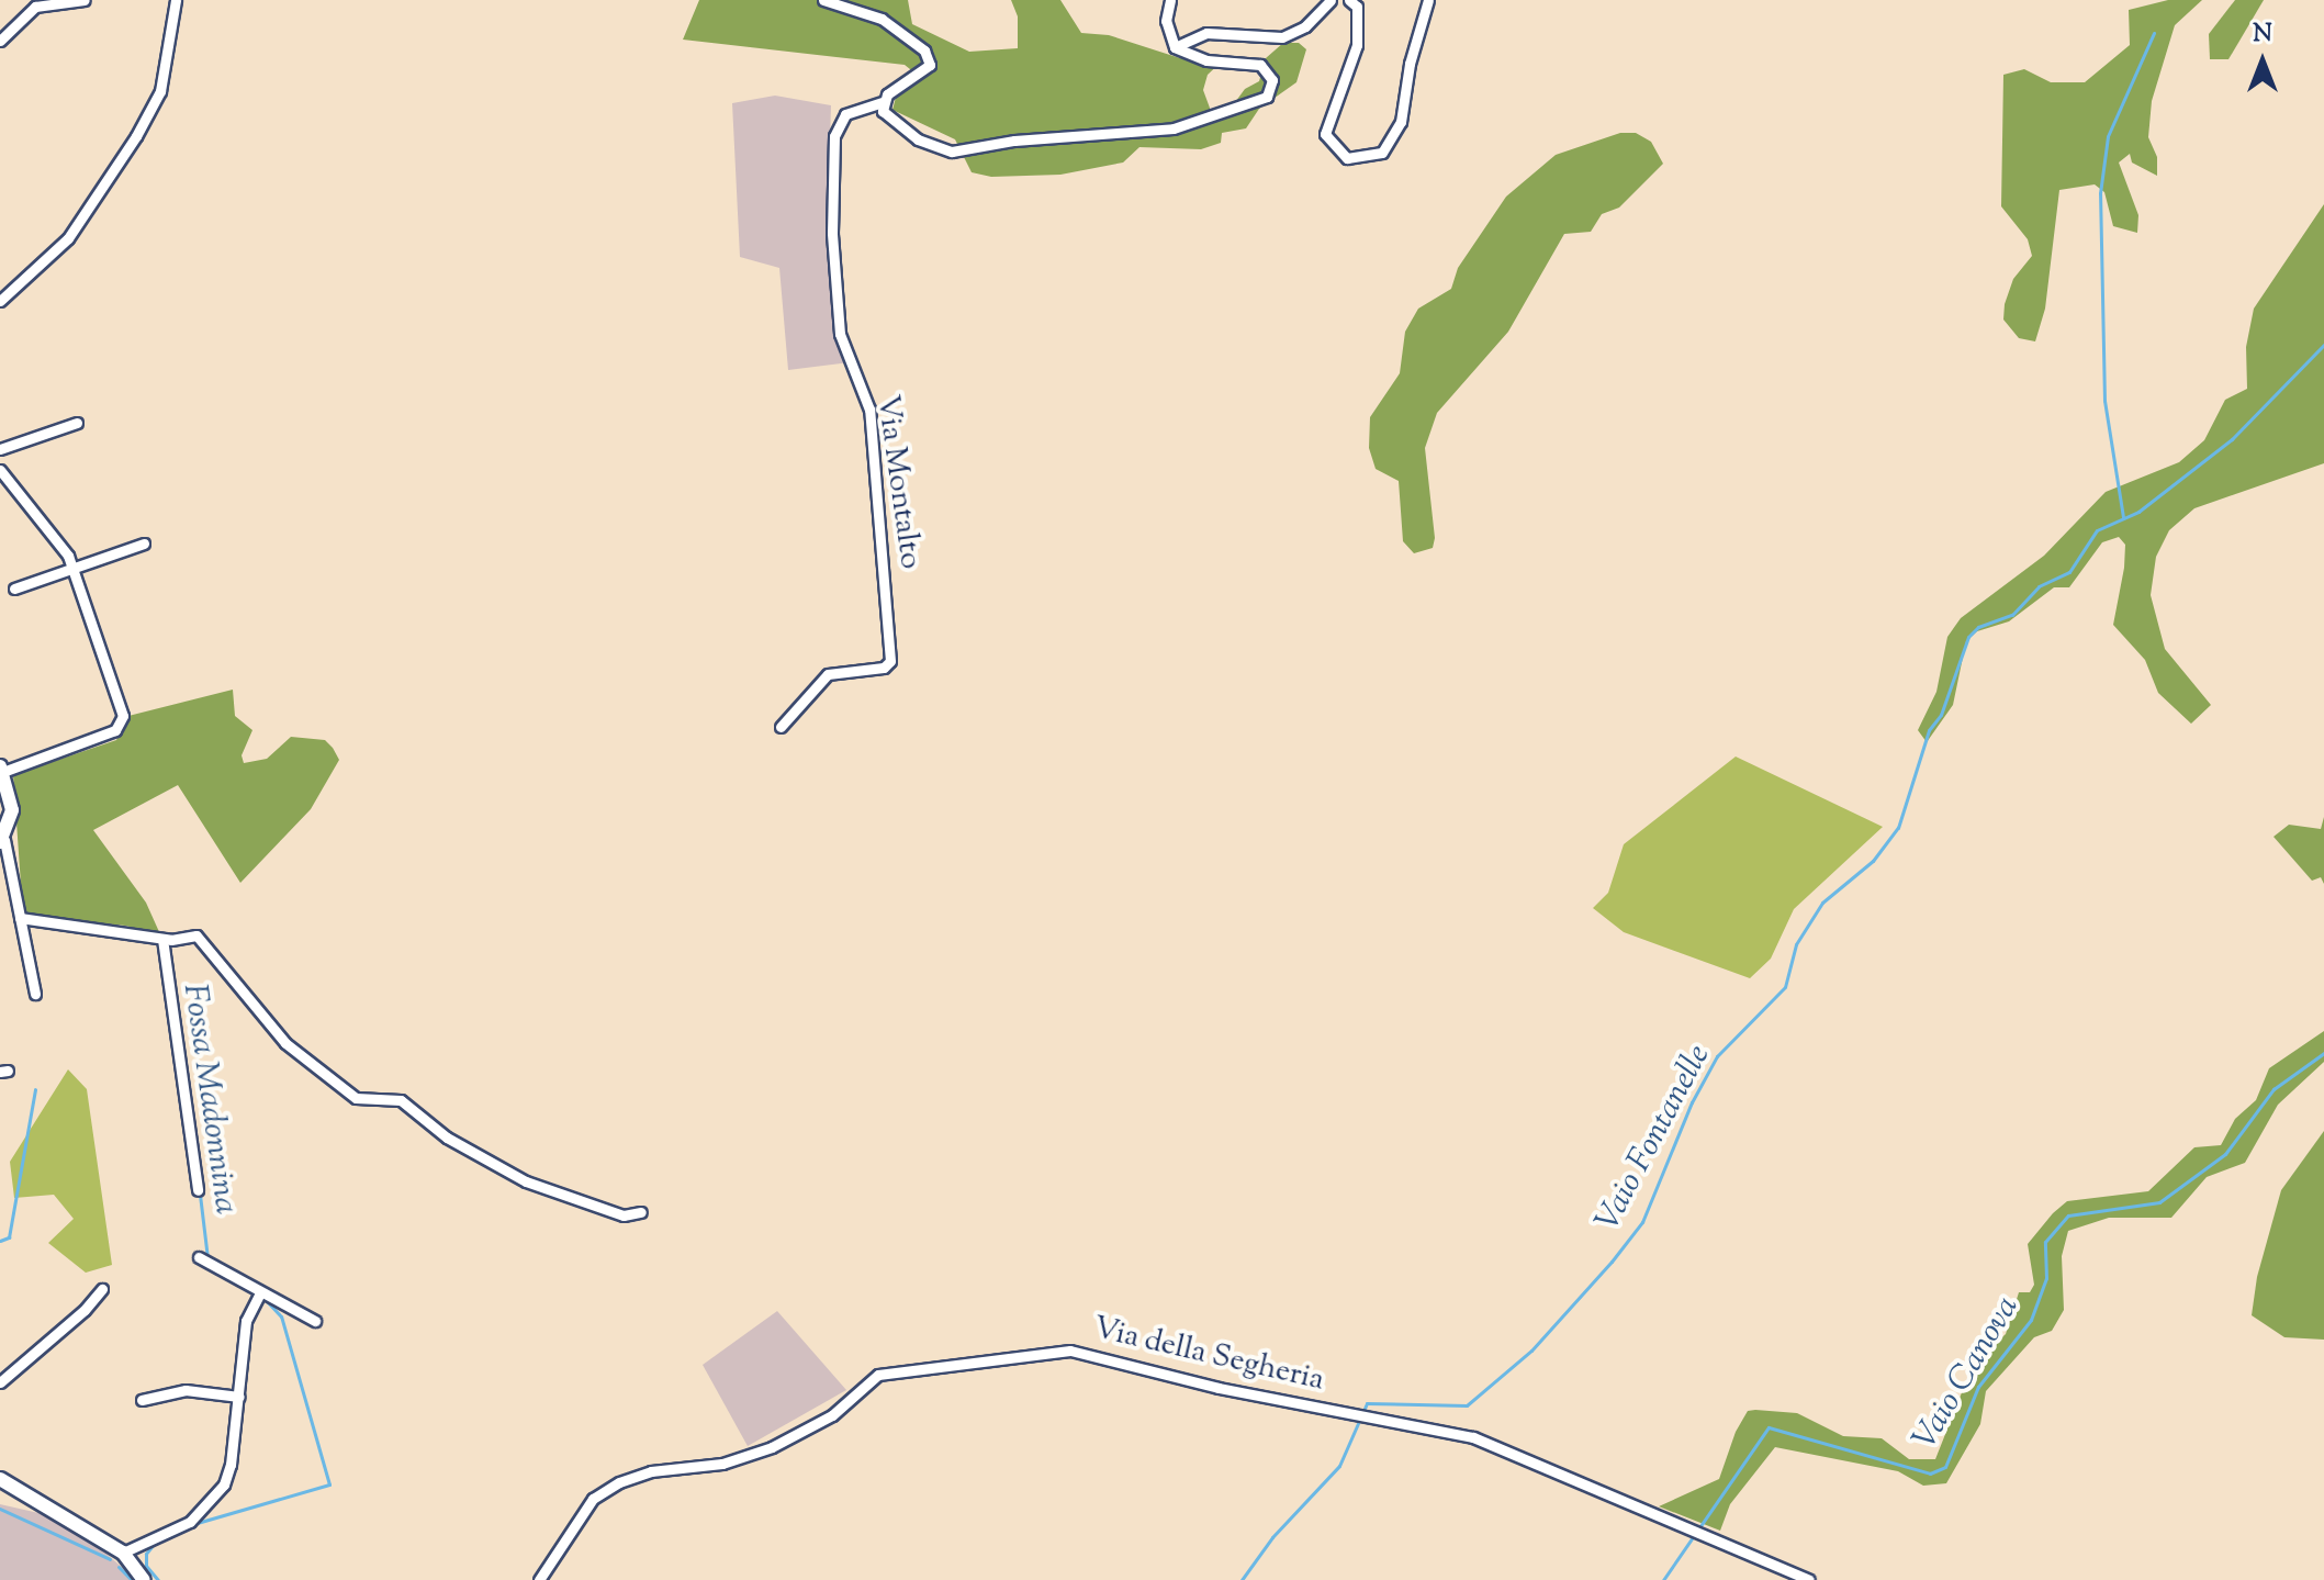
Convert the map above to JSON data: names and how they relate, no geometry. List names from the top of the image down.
{
  "streets": {
    "street": ["Via Montalto", "Via della Segheria"]
  },
  "water": ["Fossa Madonnina", "Vaio Fontanelle", "Vaio Canova"],
  "north": "top"
}
